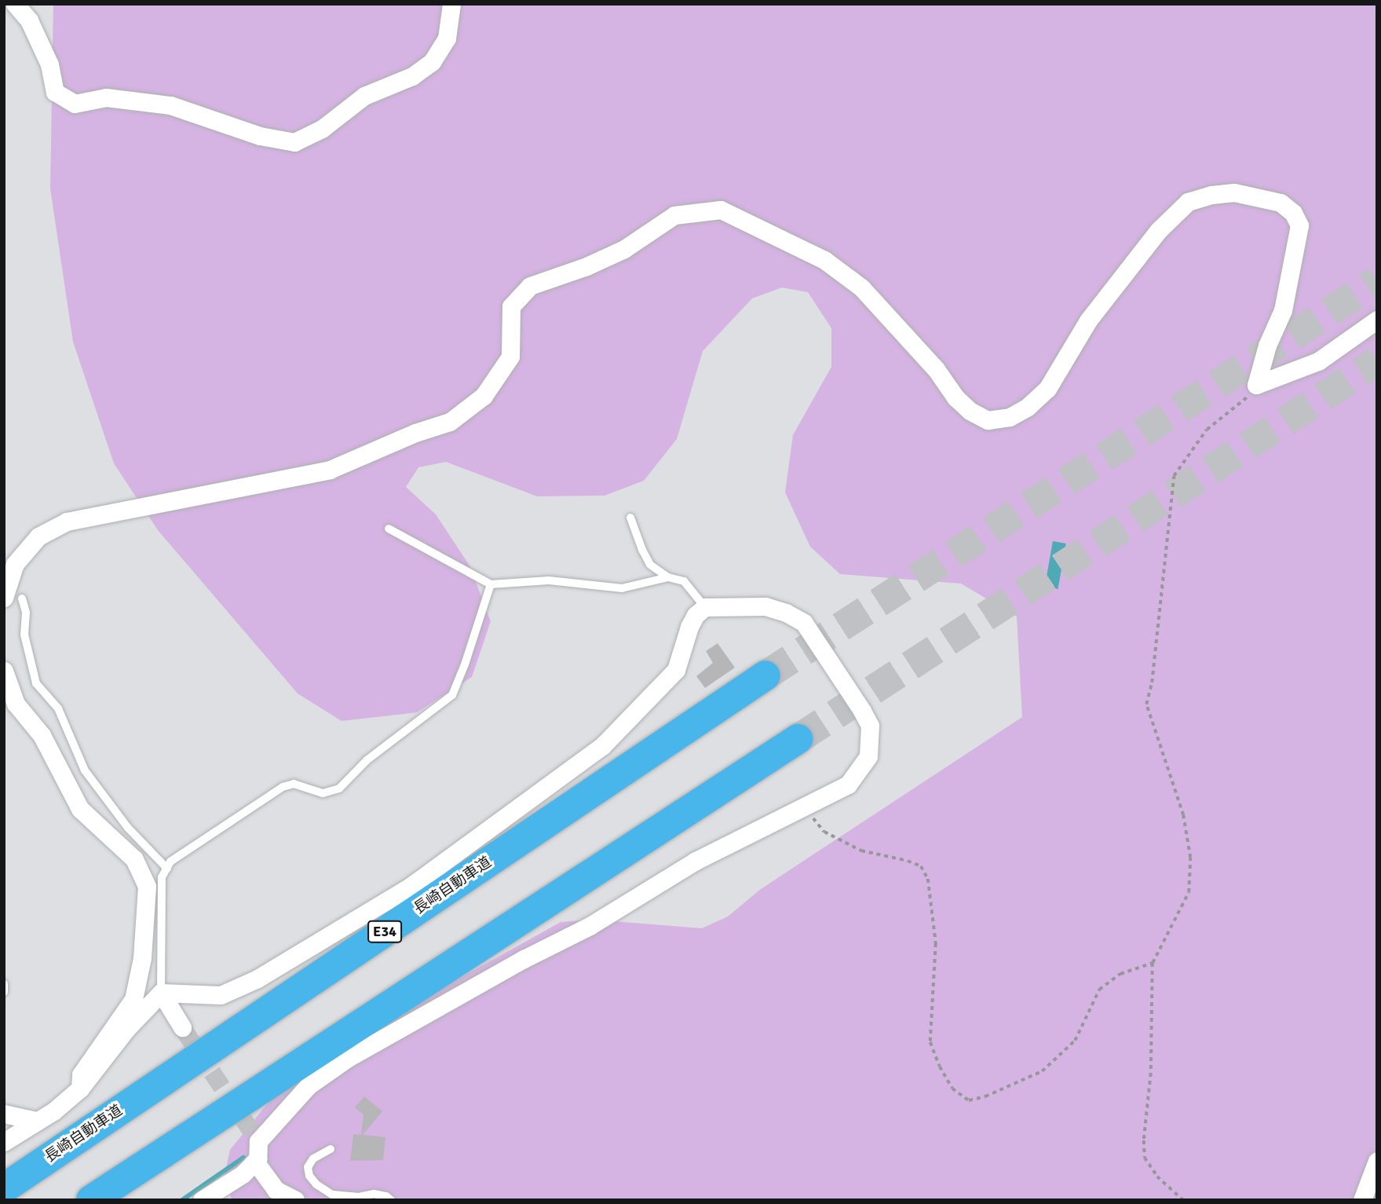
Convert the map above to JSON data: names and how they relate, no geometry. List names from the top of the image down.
{
  "streets": {
    "highway": ["長崎自動車道", "E34"]
  }
}
